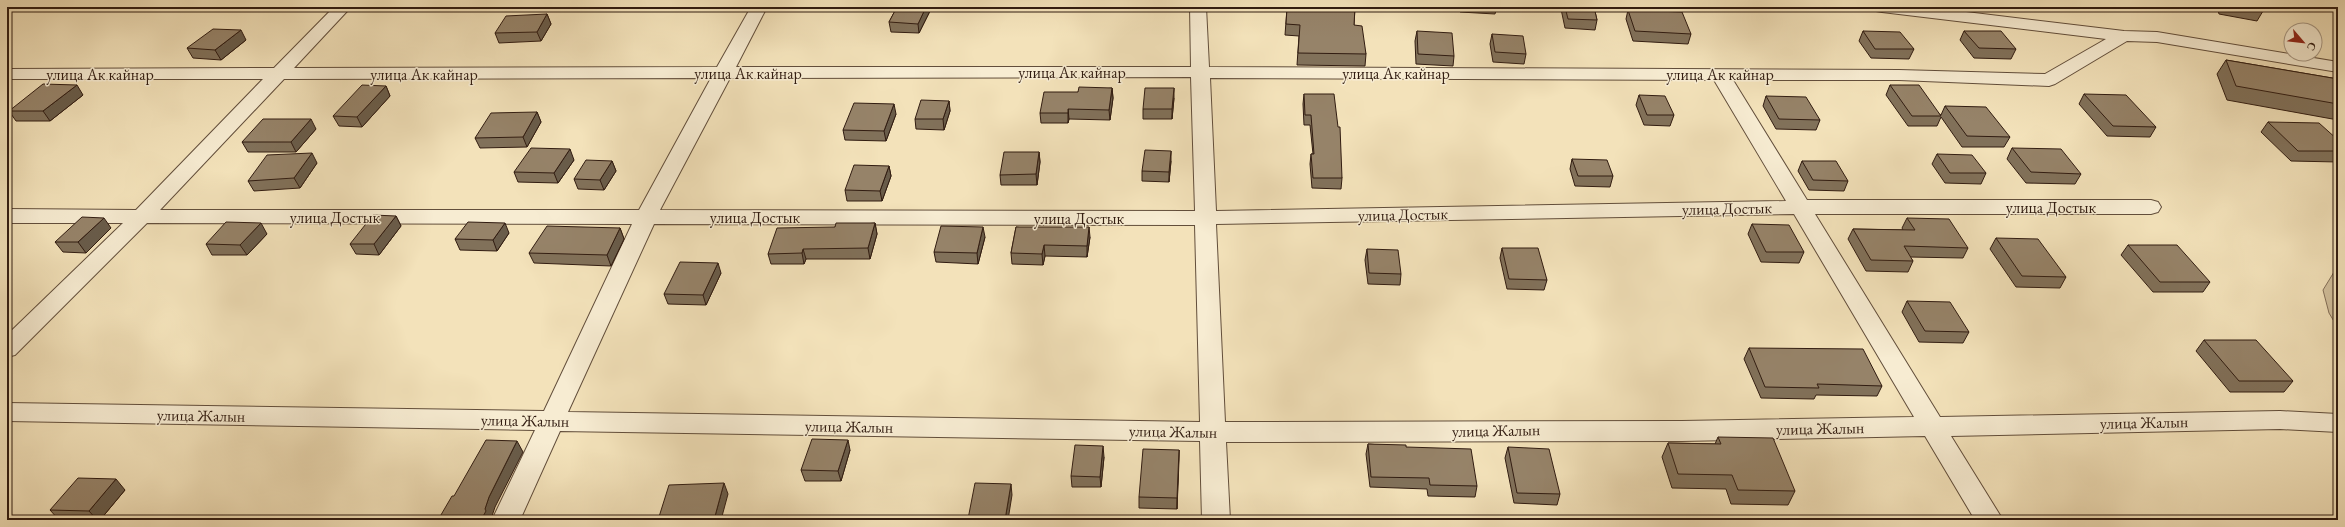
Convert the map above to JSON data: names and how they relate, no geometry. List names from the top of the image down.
{
  "streets": {
    "street": ["улица Ак кайнар", "улица Достык", "улица Жалын"]
  },
  "north": "bottom right"
}
